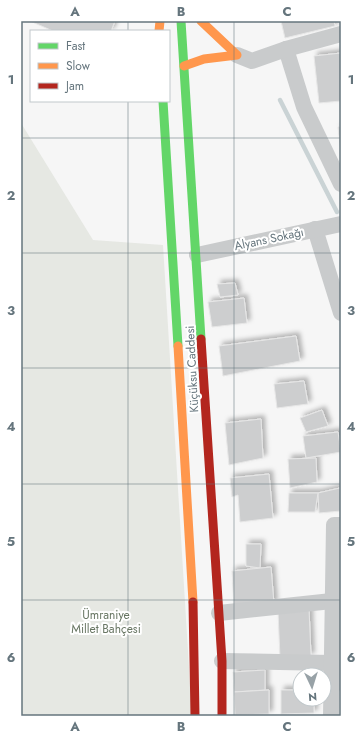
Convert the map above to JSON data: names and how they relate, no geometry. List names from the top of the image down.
{
  "streets": {
    "main road": ["Küçüksu Caddesi"],
    "street": ["Alyans Sokağı"]
  },
  "crossings": [
    ["Alyans Sokağı", "Küçüksu Caddesi"]
  ],
  "parks": ["Ümraniye Millet Bahçesi"],
  "legend": ["Fast", "Slow", "Jam"],
  "north": "bottom",
  "grid": {
    "columns": ["A", "B", "C"],
    "rows": [
      "1",
      "2",
      "3",
      "4",
      "5",
      "6"
    ]
  }
}
